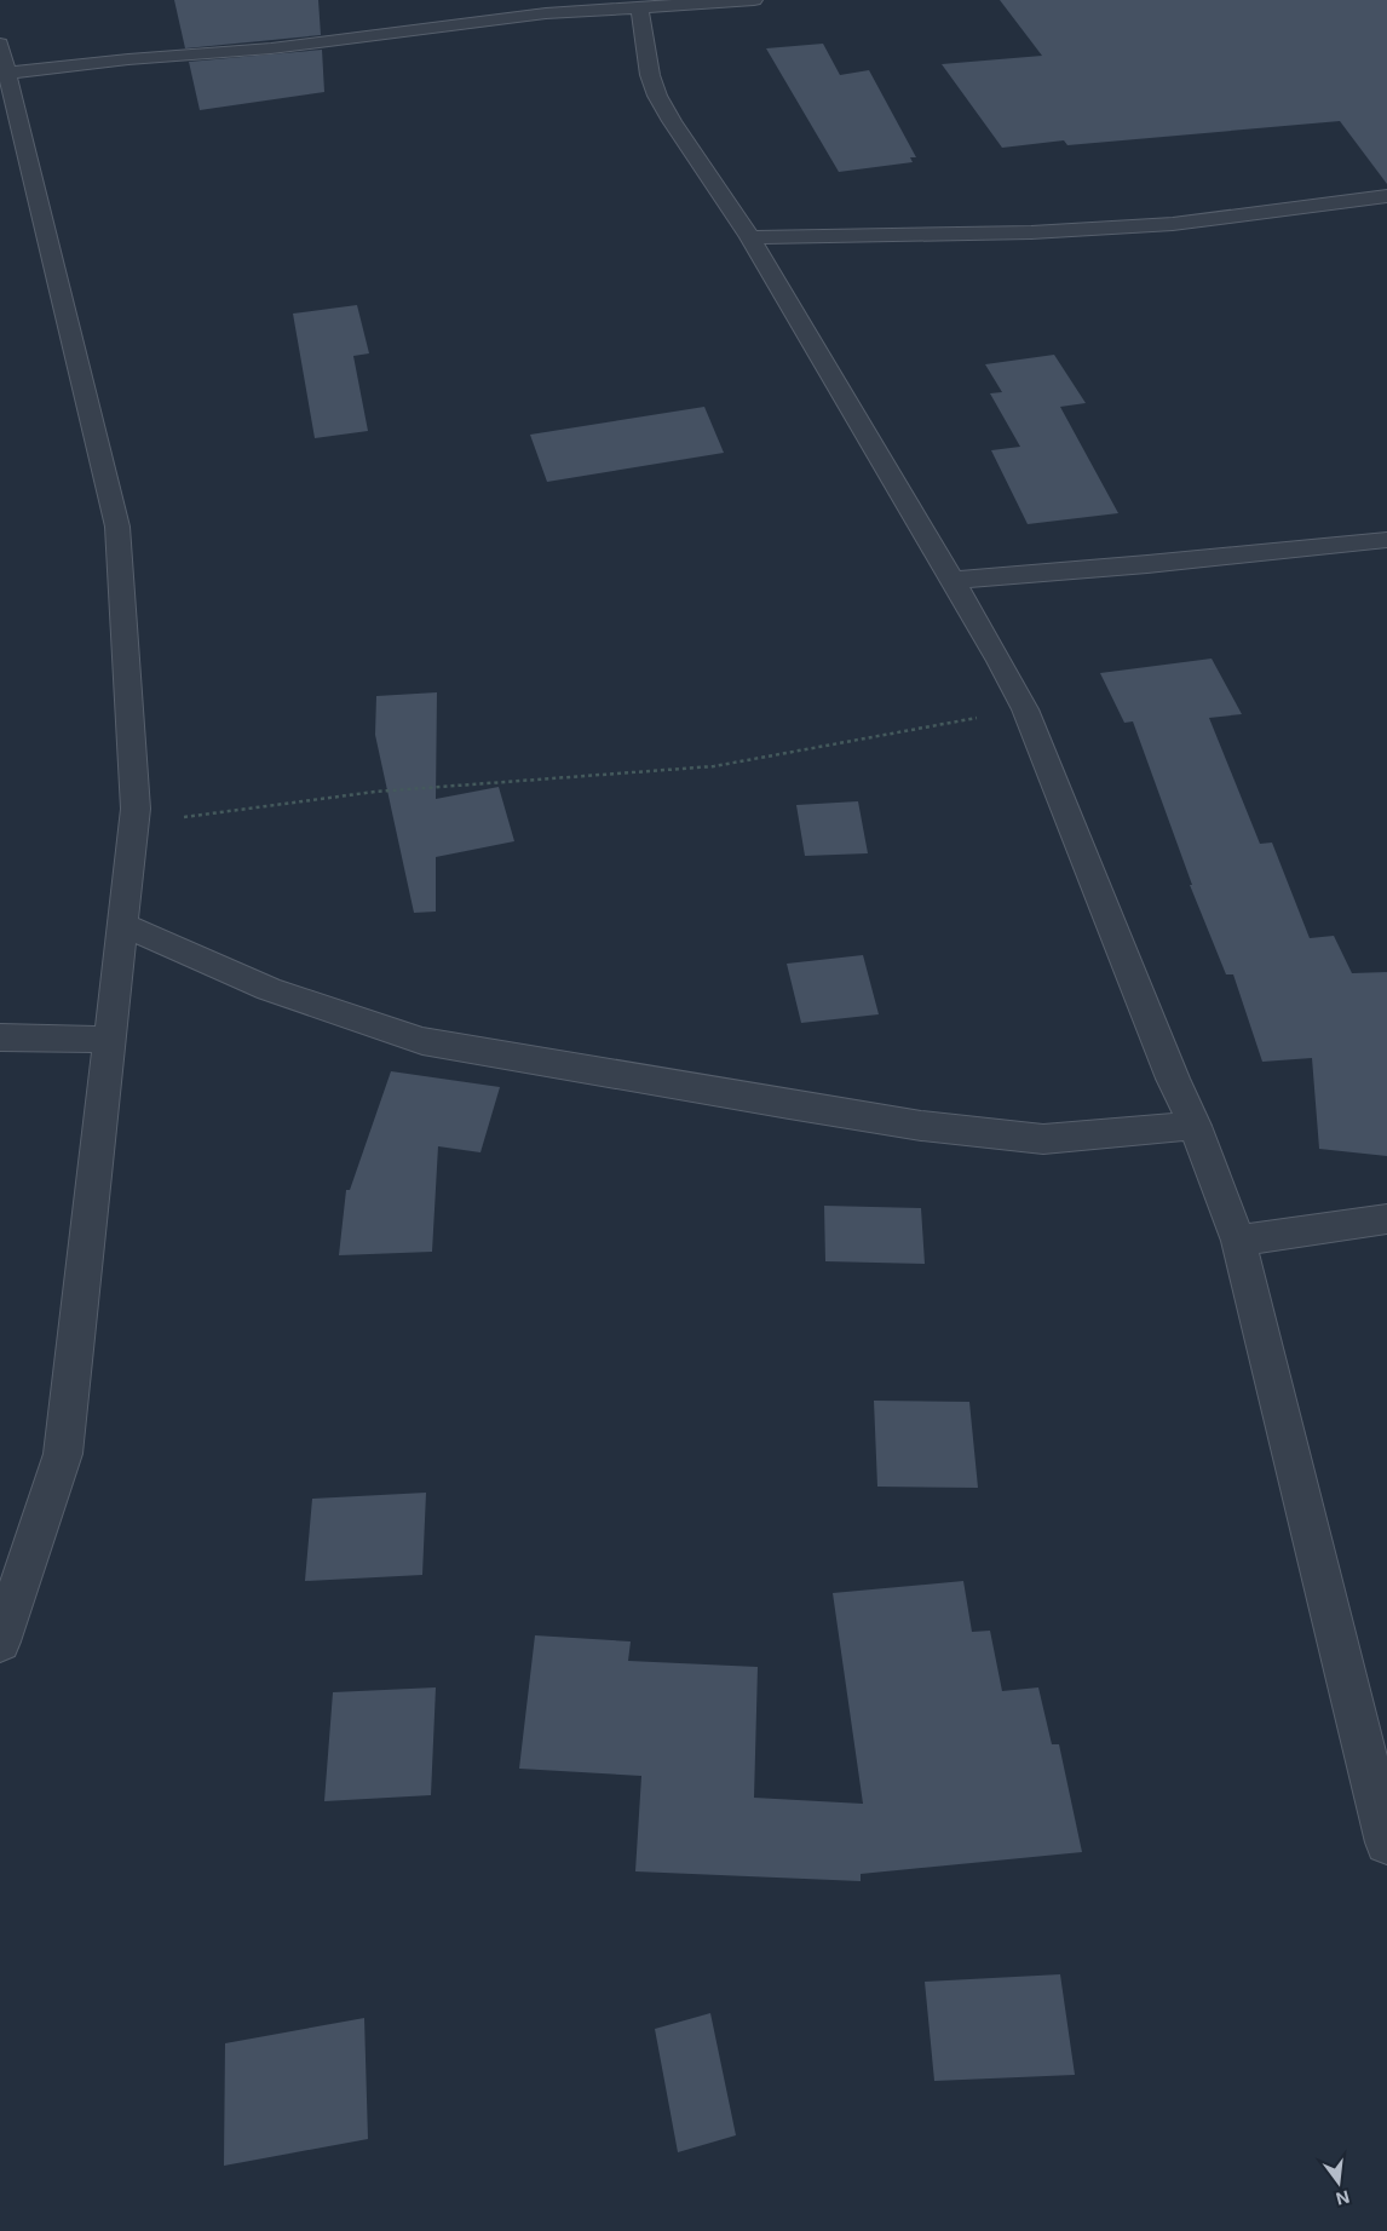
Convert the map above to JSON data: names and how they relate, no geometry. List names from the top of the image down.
{
  "north": "bottom"
}
